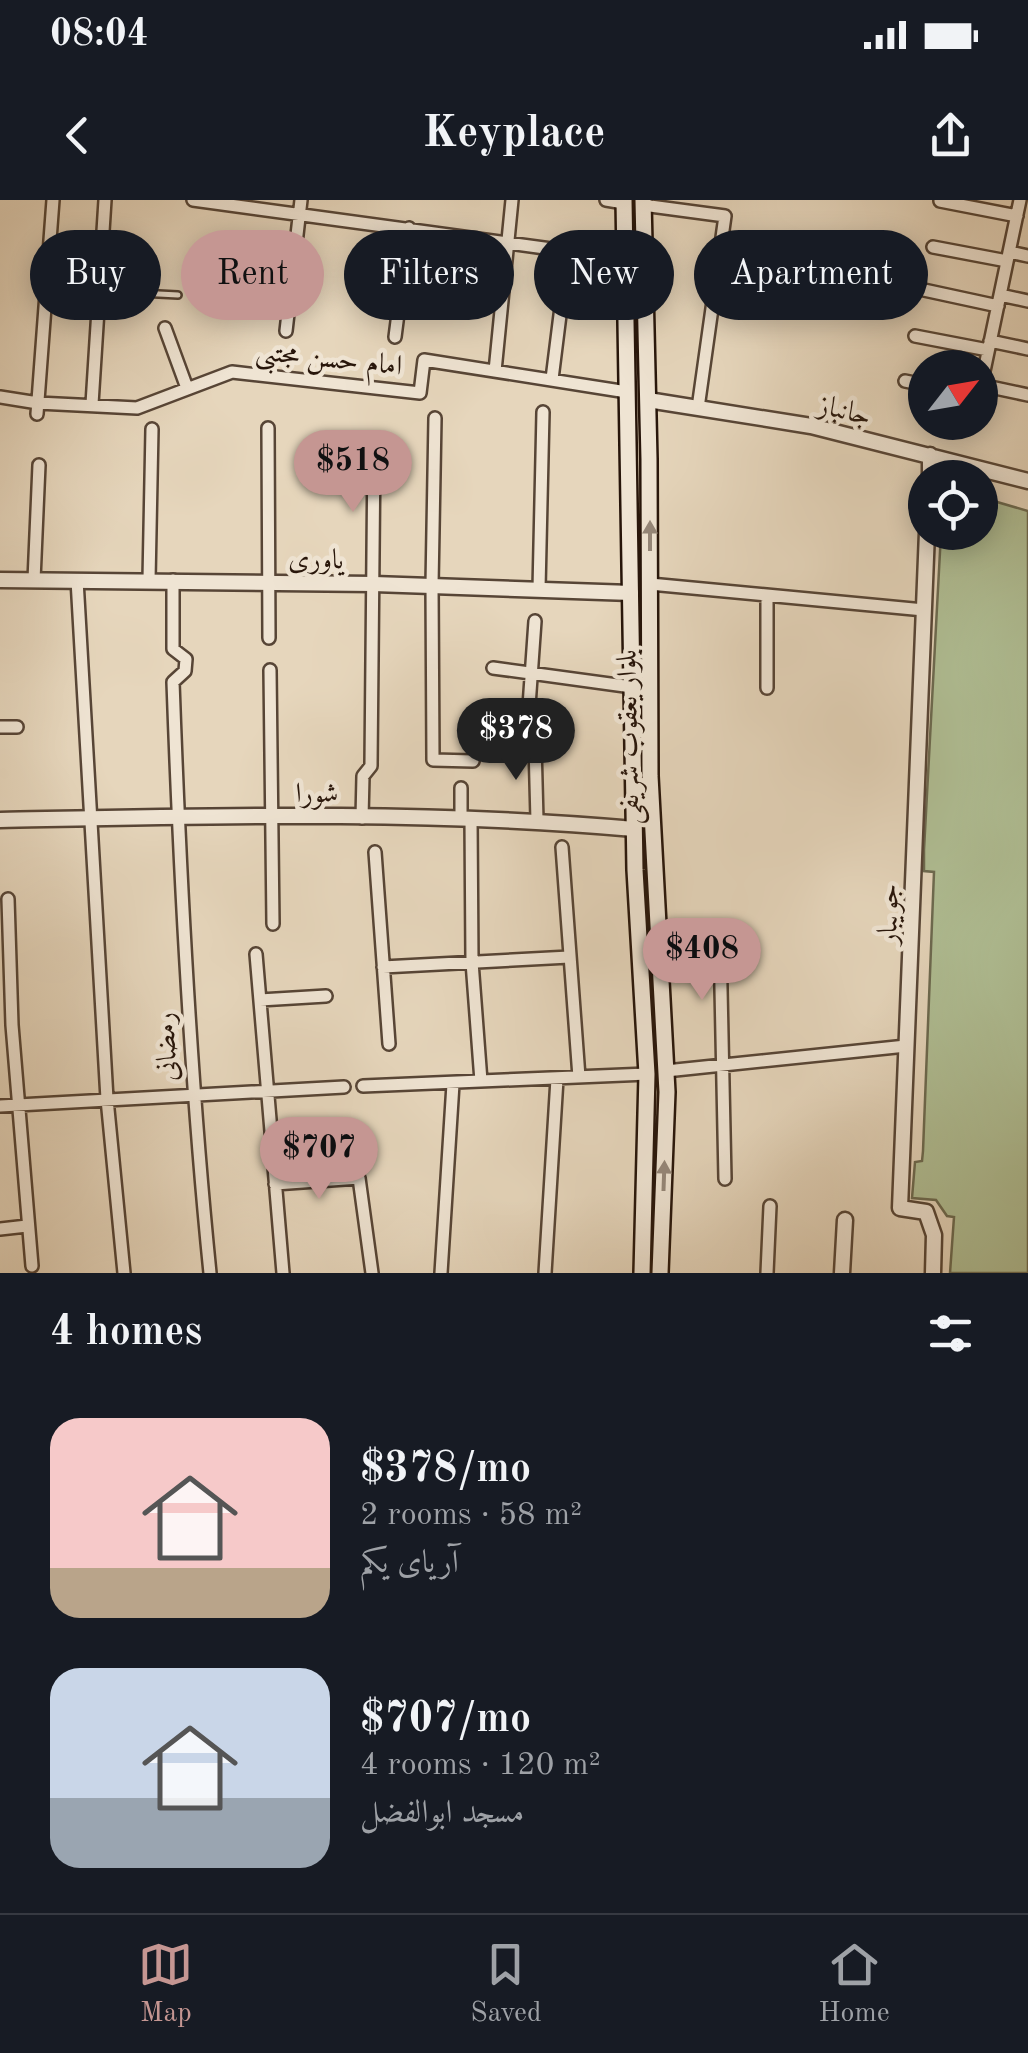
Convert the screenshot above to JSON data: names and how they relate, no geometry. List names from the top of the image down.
{
  "streets": {
    "main road": ["بلوار یعقوب شریفی"],
    "street": [
      "امام حسن مجتبی",
      "جانباز",
      "یاوری",
      "شورا",
      "جویبار",
      "رمضانی"
    ]
  },
  "crossings": [
    ["امام حسن مجتبی", "بلوار یعقوب شریفی"],
    ["جانباز", "بلوار یعقوب شریفی"],
    ["یاوری", "بلوار یعقوب شریفی"],
    ["یاوری", "رمضانی"],
    ["بلوار یعقوب شریفی", "شورا"],
    ["شورا", "رمضانی"]
  ],
  "north": "top right",
  "page": {
    "status": "08:04",
    "header": "Keyplace",
    "chip": [
      "Buy",
      "Rent",
      "Filters",
      "New",
      "Apartment"
    ],
    "price": [
      "$518",
      "$378",
      "$408",
      "$707"
    ],
    "heading": "4 homes",
    "list": [
      {
        "name": "$378/mo",
        "note": "2 rooms · 58 m² · آریای یکم"
      },
      {
        "name": "$707/mo",
        "note": "4 rooms · 120 m² · مسجد ابوالفضل"
      }
    ],
    "tabs": ["Map", "Saved", "Home"]
  }
}
